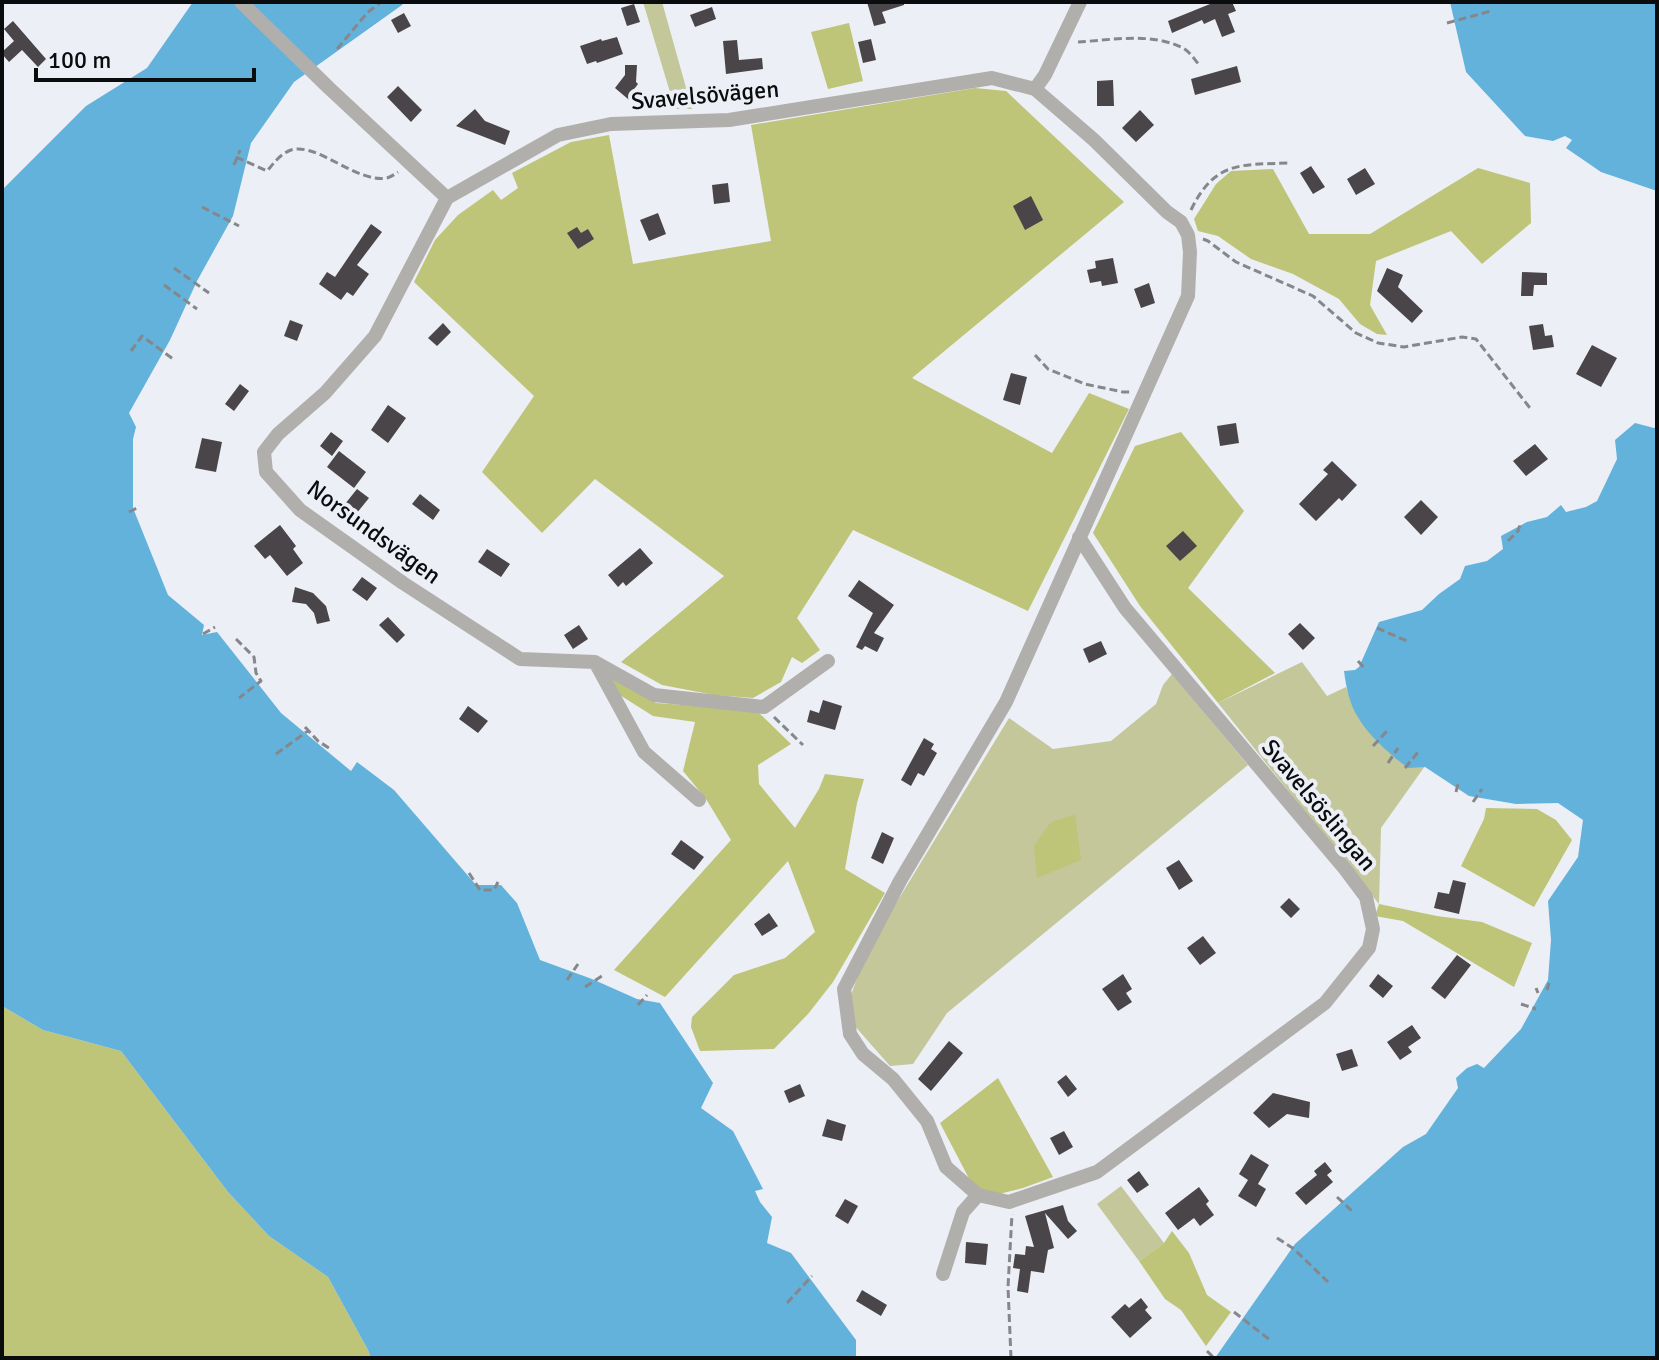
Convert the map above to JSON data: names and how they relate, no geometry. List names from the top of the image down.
{
  "streets": {
    "street": ["Svavelsövägen", "Norsundsvägen", "Svavelsöslingan"]
  },
  "crossings": [
    ["Svavelsövägen", "Norsundsvägen"]
  ],
  "scale_bar": "100 m"
}
